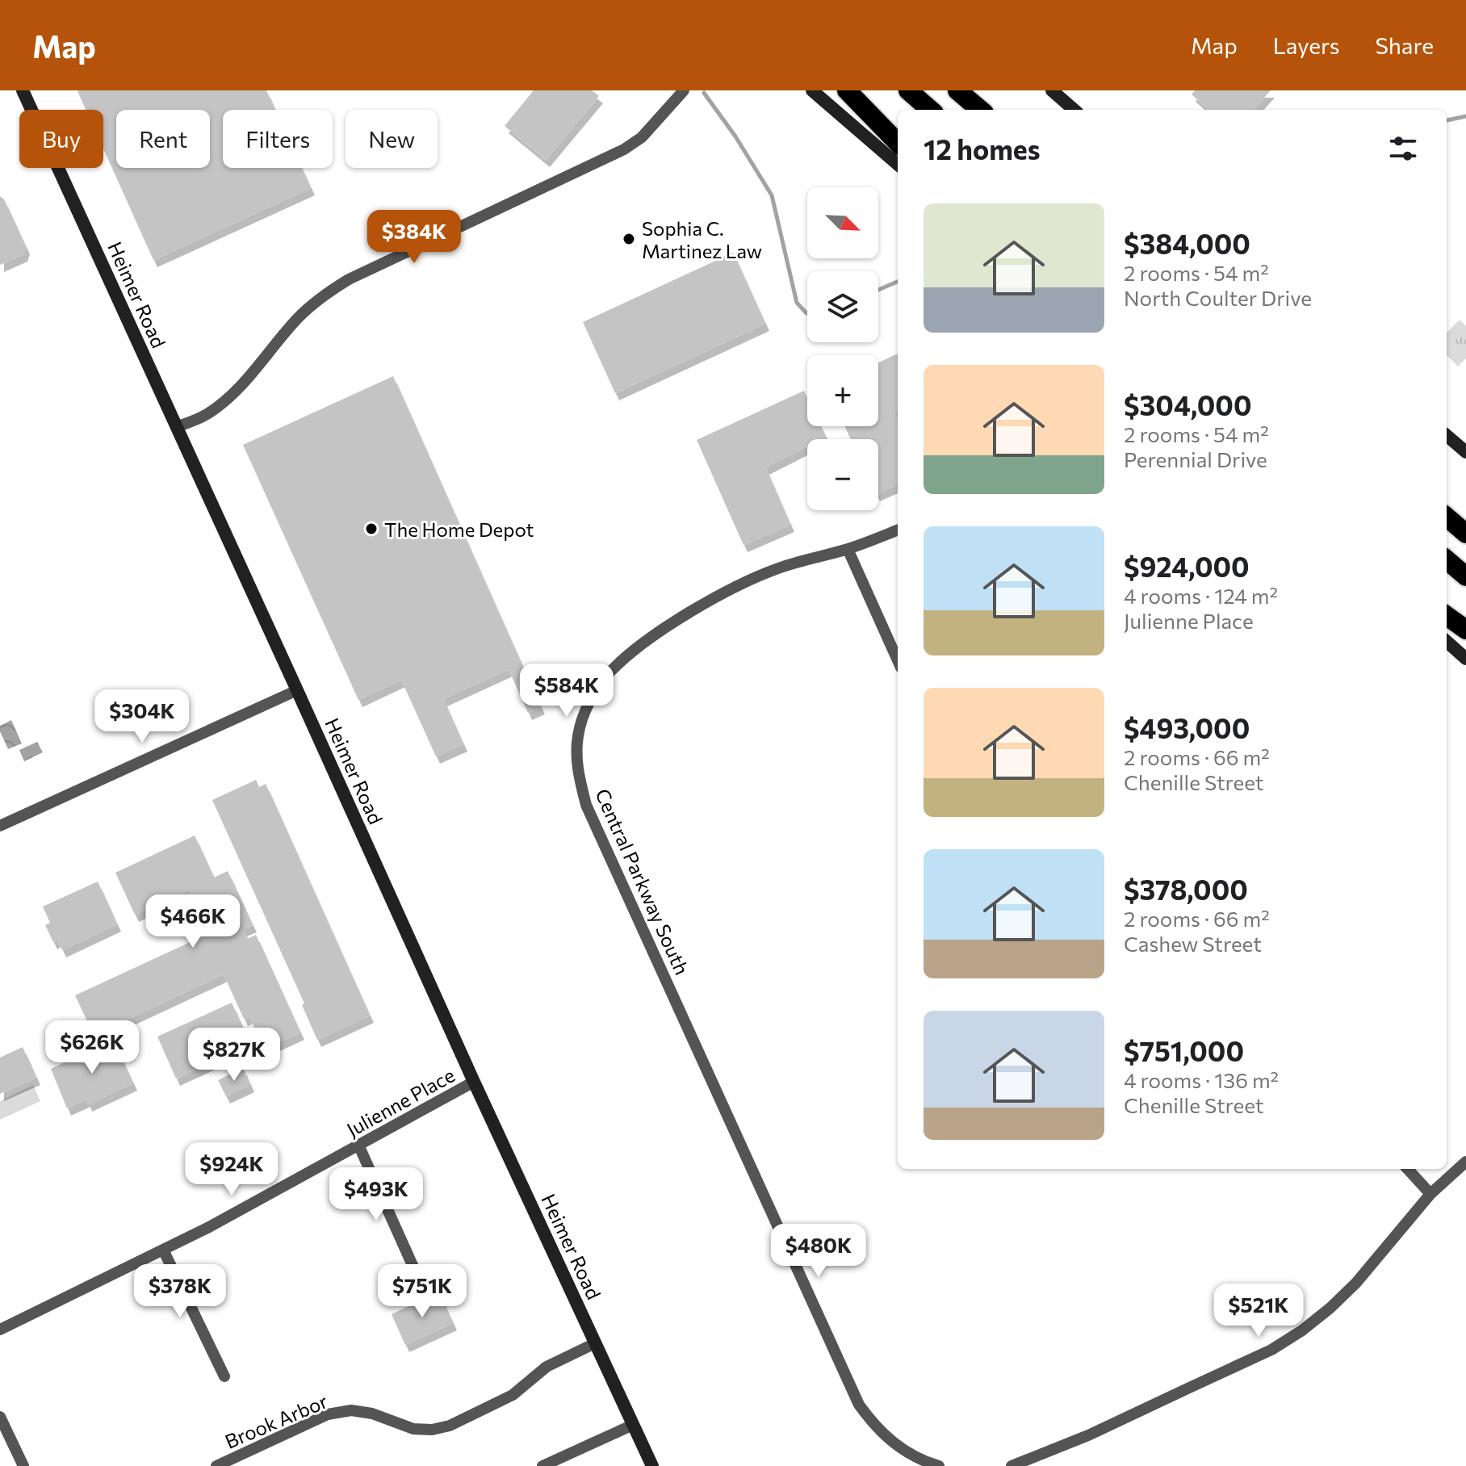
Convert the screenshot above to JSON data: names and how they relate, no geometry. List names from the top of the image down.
{
  "streets": {
    "street": [
      "Heimer Road",
      "Central Parkway South",
      "Julienne Place",
      "Brook Arbor"
    ]
  },
  "crossings": [
    ["Heimer Road", "Julienne Place"],
    ["Heimer Road", "Brook Arbor"]
  ],
  "places": ["Sophia C. Martinez Law", "The Home Depot"],
  "north": "bottom right",
  "page": {
    "header": "Map",
    "nav": ["Map", "Layers", "Share"],
    "chip": [
      "Buy",
      "Rent",
      "Filters",
      "New"
    ],
    "heading": "12 homes",
    "map_buttons": ["+", "−"],
    "list": [
      {
        "name": "$384,000",
        "note": "2 rooms · 54 m² · North Coulter Drive"
      },
      {
        "name": "$304,000",
        "note": "2 rooms · 54 m² · Perennial Drive"
      },
      {
        "name": "$924,000",
        "note": "4 rooms · 124 m² · Julienne Place"
      },
      {
        "name": "$493,000",
        "note": "2 rooms · 66 m² · Chenille Street"
      },
      {
        "name": "$378,000",
        "note": "2 rooms · 66 m² · Cashew Street"
      },
      {
        "name": "$751,000",
        "note": "4 rooms · 136 m² · Chenille Street"
      }
    ],
    "price": [
      "$384K",
      "$584K",
      "$304K",
      "$466K",
      "$626K",
      "$827K",
      "$924K",
      "$493K",
      "$480K",
      "$378K",
      "$751K",
      "$521K"
    ]
  }
}
